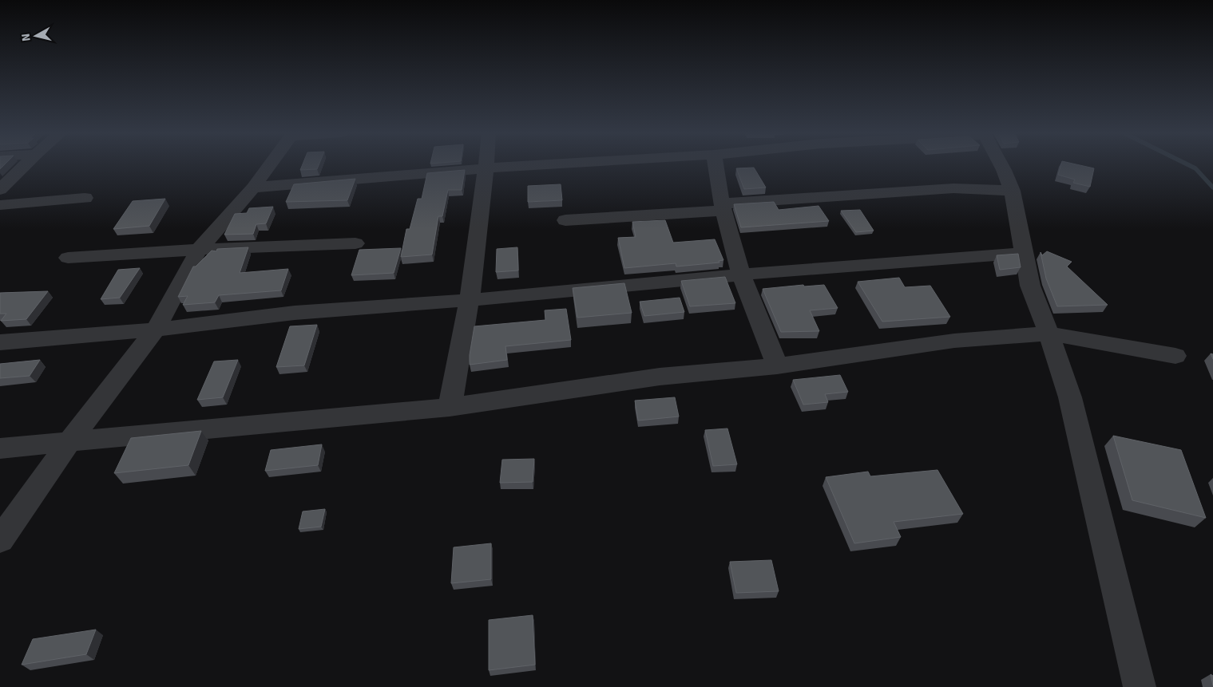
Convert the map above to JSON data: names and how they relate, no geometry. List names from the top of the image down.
{
  "north": "left"
}
